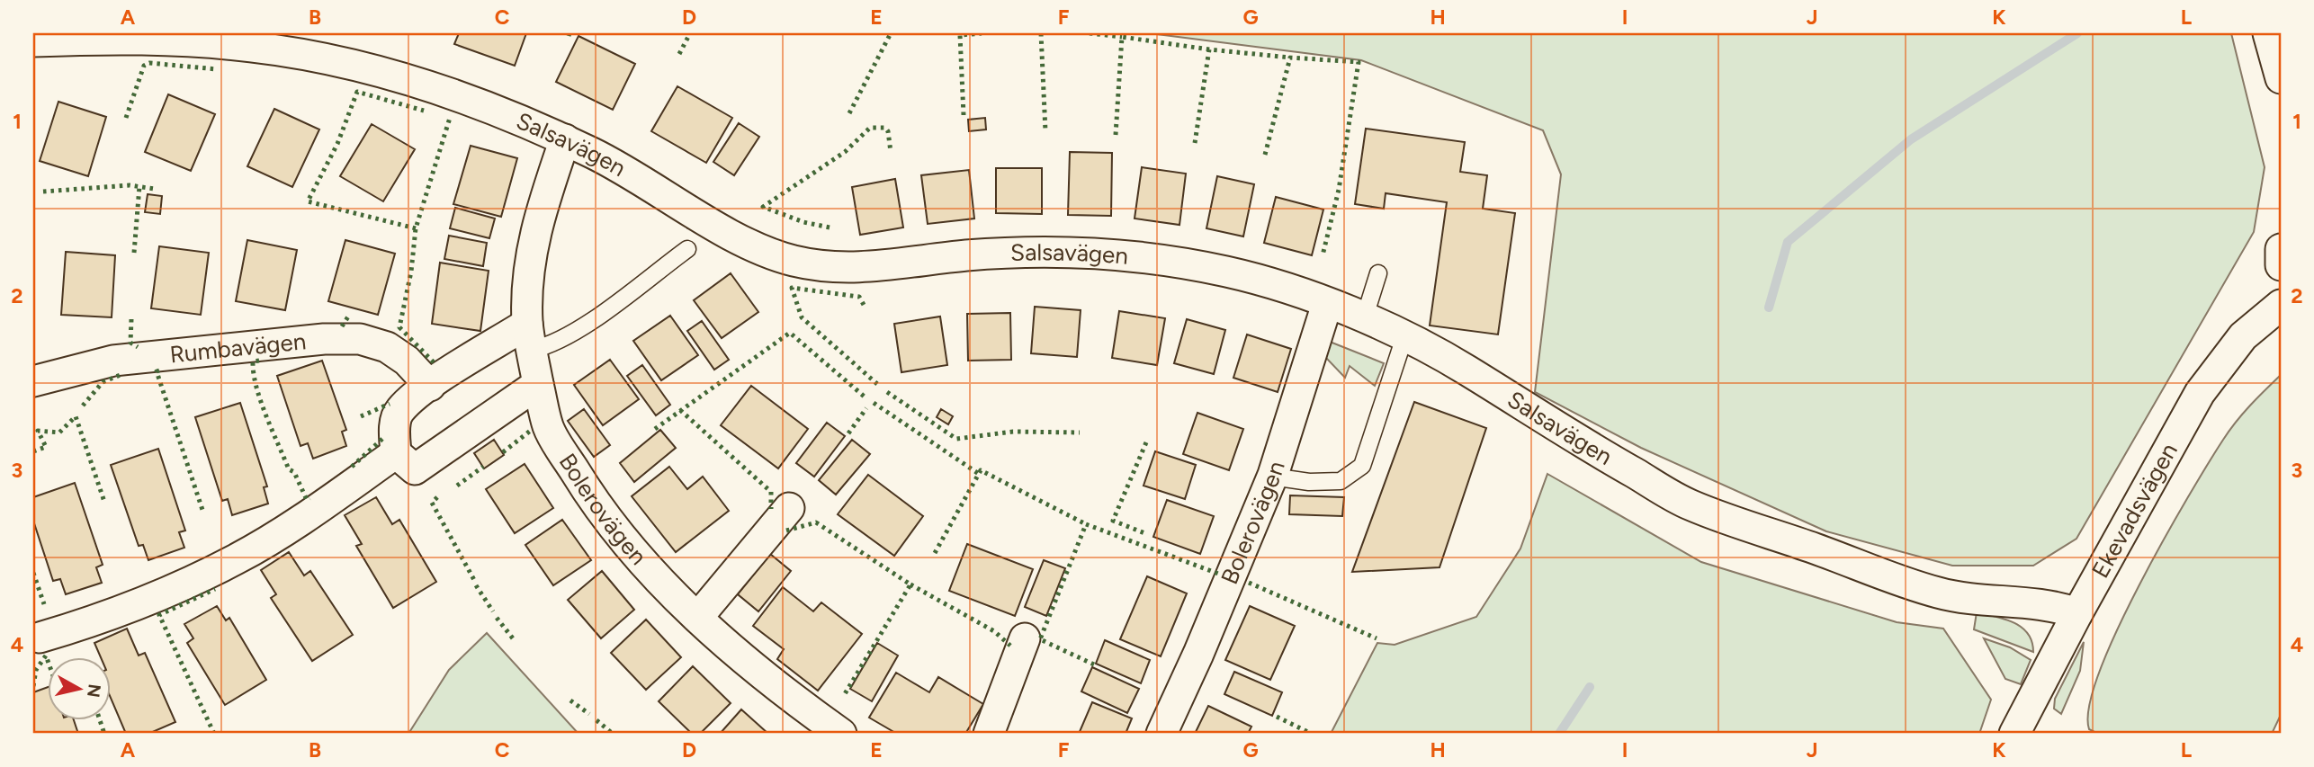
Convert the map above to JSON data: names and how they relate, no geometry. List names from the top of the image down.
{
  "streets": {
    "street": [
      "Salsavägen",
      "Rumbavägen",
      "Bolerovägen",
      "Ekevadsvägen"
    ]
  },
  "crossings": [
    ["Salsavägen", "Bolerovägen"],
    ["Salsavägen", "Ekevadsvägen"]
  ],
  "north": "right",
  "grid": {
    "columns": [
      "A",
      "B",
      "C",
      "D",
      "E",
      "F",
      "G",
      "H",
      "I",
      "J",
      "K",
      "L"
    ],
    "rows": [
      "1",
      "2",
      "3",
      "4"
    ]
  }
}
